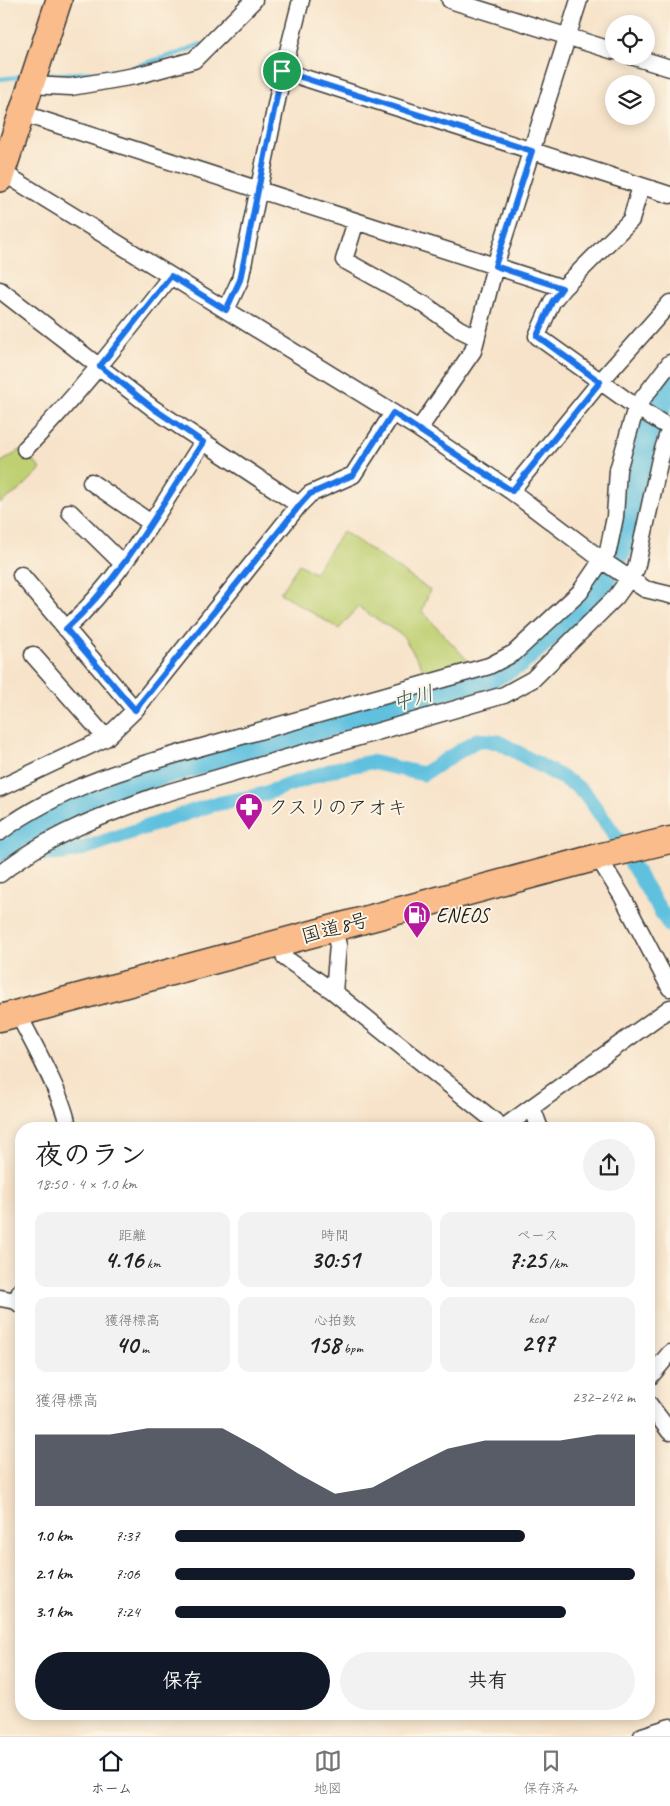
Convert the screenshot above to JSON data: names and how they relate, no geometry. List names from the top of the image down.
{
  "streets": {
    "highway": ["国道8号"]
  },
  "water": ["中川"],
  "places": {
    "pharmacy": ["クスリのアオキ"],
    "fuel station": ["ENEOS"]
  },
  "page": {
    "heading": ["夜のラン", "18:50 · 4 × 1.0 km"],
    "stats": [
      ["距離", "4.16 km"],
      ["時間", "30:51"],
      ["ペース", "7:25 /km"],
      ["獲得標高", "40 m"],
      ["心拍数", "158 bpm"],
      ["kcal", "297"]
    ],
    "chart": ["獲得標高", "232–242 m"],
    "list": [
      {
        "name": "1.0 km",
        "note": "7:37"
      },
      {
        "name": "2.1 km",
        "note": "7:06"
      },
      {
        "name": "3.1 km",
        "note": "7:24"
      }
    ],
    "buttons": ["保存", "共有"],
    "tabs": ["ホーム", "地図", "保存済み"]
  }
}
